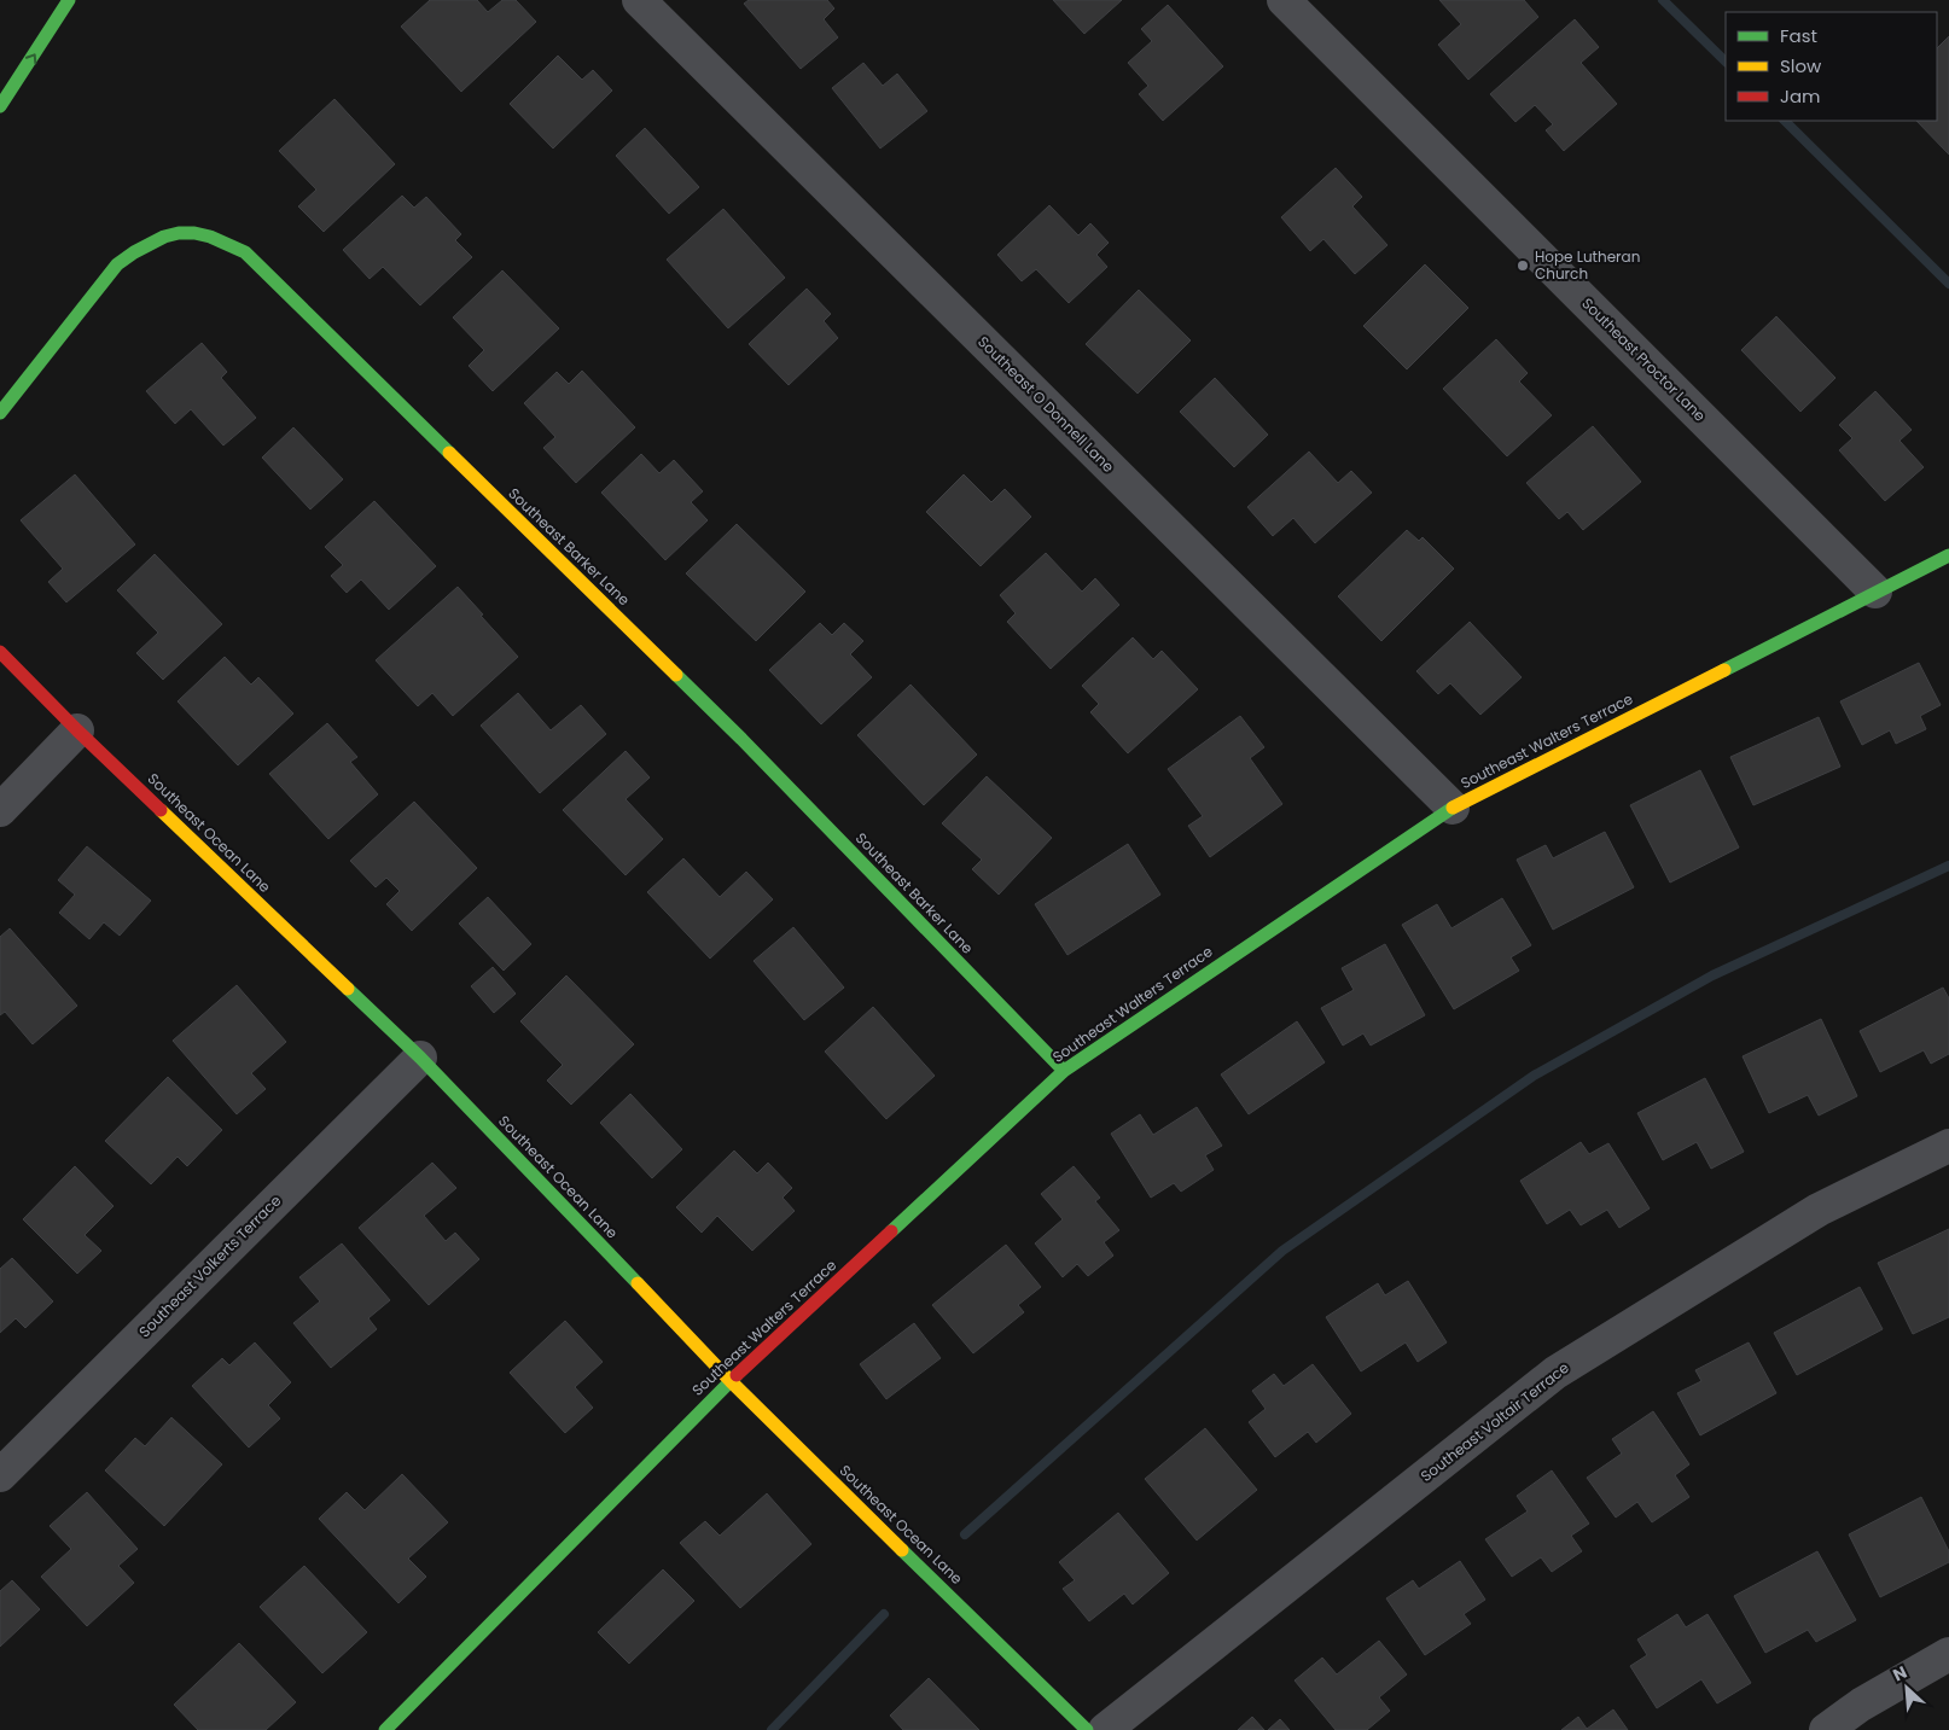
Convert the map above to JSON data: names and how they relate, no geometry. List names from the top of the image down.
{
  "streets": {
    "street": [
      "Southeast Proctor Lane",
      "Southeast O Donnell Lane",
      "Southeast Barker Lane",
      "Southeast Walters Terrace",
      "Southeast Ocean Lane",
      "Southeast Volkerts Terrace",
      "Southeast Voltair Terrace"
    ]
  },
  "crossings": [
    ["Southeast Proctor Lane", "Southeast Walters Terrace"],
    ["Southeast O Donnell Lane", "Southeast Walters Terrace"],
    ["Southeast Barker Lane", "Southeast Walters Terrace"],
    ["Southeast Walters Terrace", "Southeast Ocean Lane"],
    ["Southeast Ocean Lane", "Southeast Volkerts Terrace"]
  ],
  "places": ["Hope Lutheran Church"],
  "legend": ["Fast", "Slow", "Jam"],
  "north": "top left"
}
